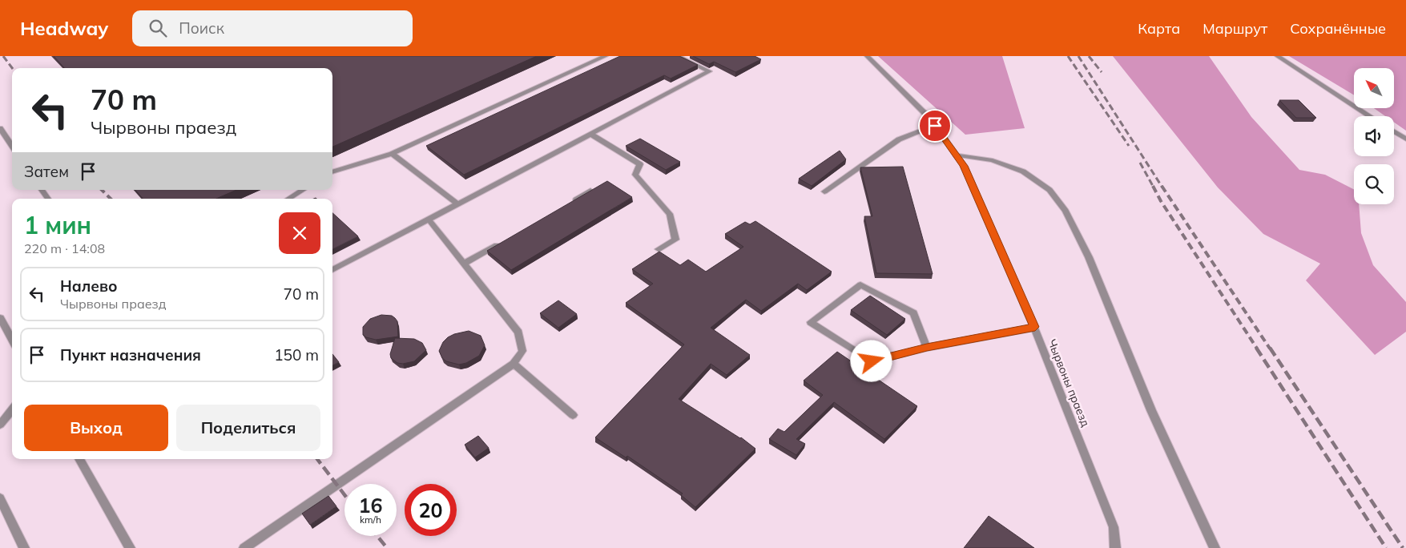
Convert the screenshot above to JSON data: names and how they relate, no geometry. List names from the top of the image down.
{
  "streets": {
    "street": ["Чырвоны праезд"]
  },
  "north": "top left",
  "page": {
    "header": "Headway",
    "search": "Поиск",
    "nav": ["Карта", "Маршрут", "Сохранённые"],
    "turn": ["70 m", "Чырвоны праезд"],
    "then": "Затем",
    "heading": ["1 мин", "220 m · 14:08"],
    "list": [
      {
        "name": "Налево",
        "note": "Чырвоны праезд",
        "value": "70 m"
      },
      {
        "name": "Пункт назначения",
        "value": "150 m"
      }
    ],
    "buttons": ["Выход", "Поделиться"],
    "speed": "16 km/h",
    "limit": "20"
  }
}
